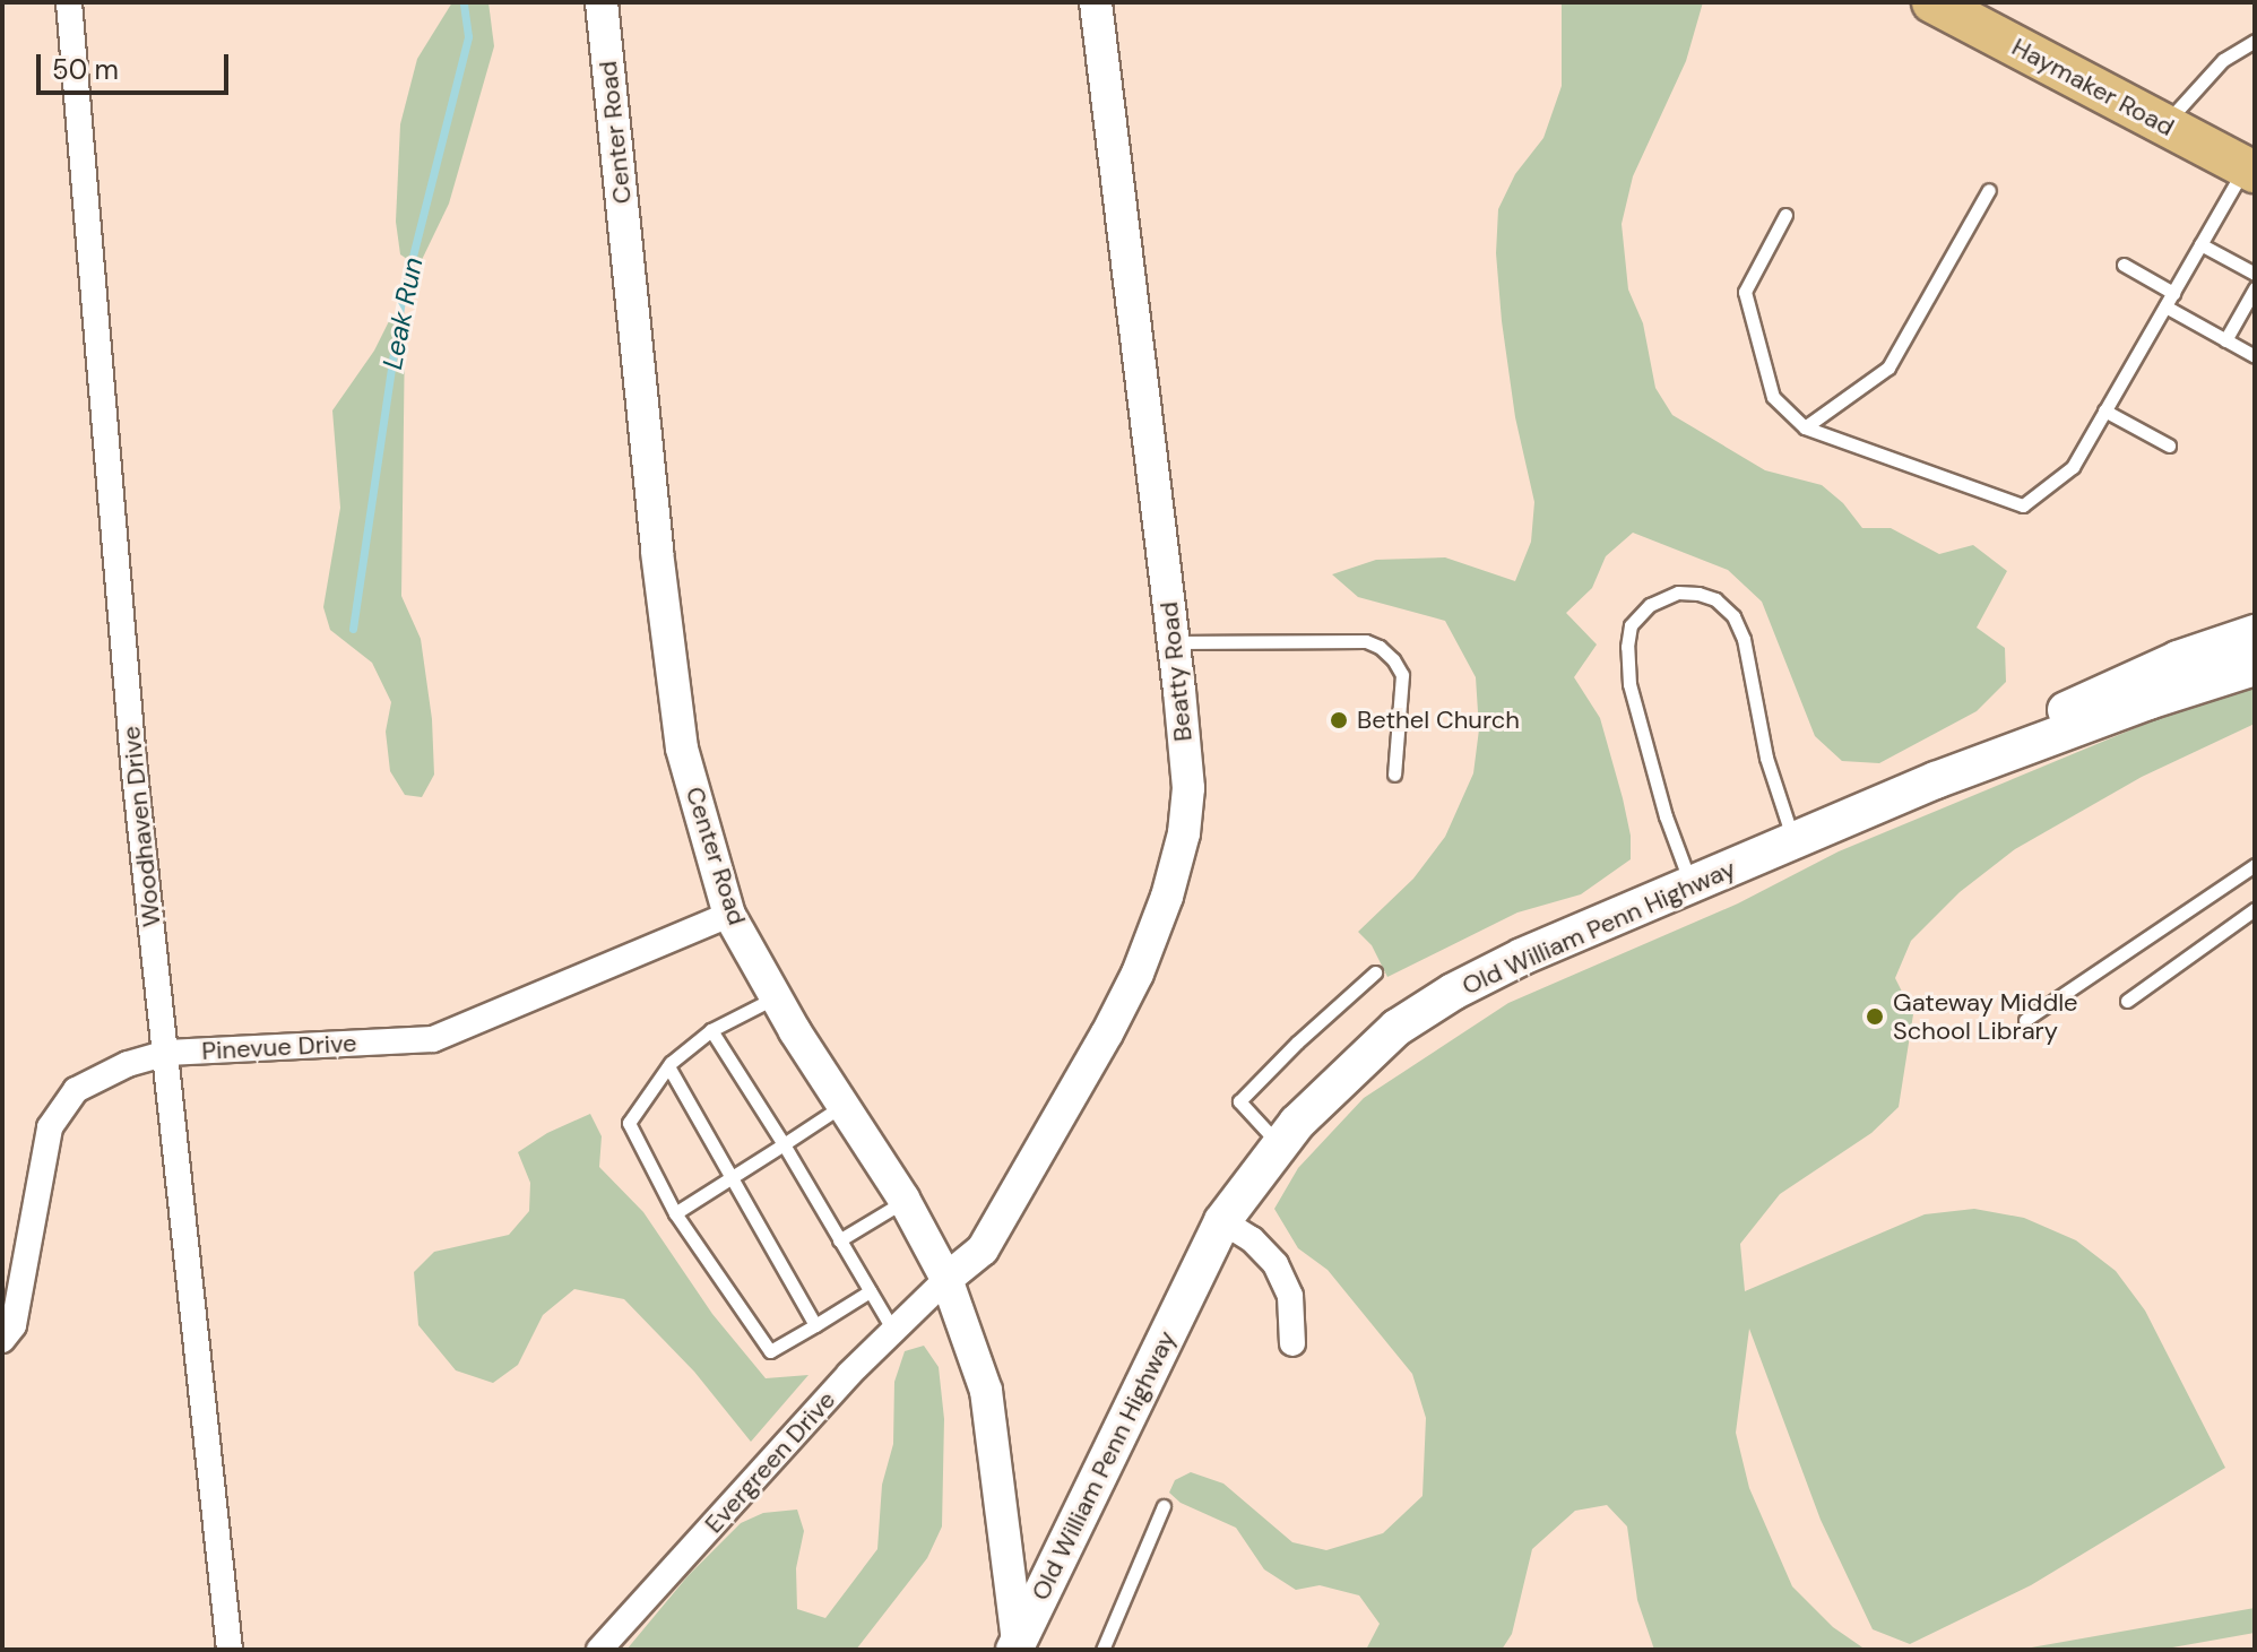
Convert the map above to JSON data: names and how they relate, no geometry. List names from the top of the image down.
{
  "streets": {
    "main road": ["Haymaker Road", "Old William Penn Highway"],
    "street": [
      "Center Road",
      "Beatty Road",
      "Woodhaven Drive",
      "Pinevue Drive",
      "Evergreen Drive"
    ]
  },
  "crossings": [
    ["Center Road", "Beatty Road"],
    ["Center Road", "Old William Penn Highway"],
    ["Center Road", "Pinevue Drive"],
    ["Center Road", "Evergreen Drive"],
    ["Beatty Road", "Evergreen Drive"],
    ["Woodhaven Drive", "Pinevue Drive"]
  ],
  "water": ["Leak Run"],
  "places": ["Bethel Church", "Gateway Middle School Library"],
  "scale_bar": "50 m"
}
